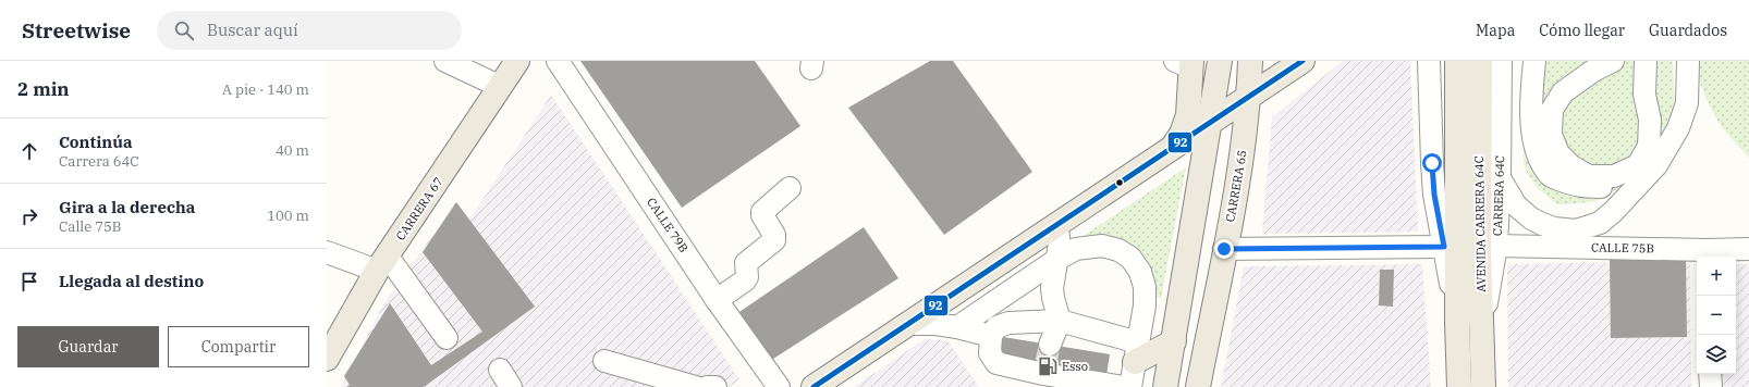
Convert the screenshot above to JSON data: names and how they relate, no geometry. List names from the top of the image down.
{
  "streets": {
    "main road": ["CARRERA 65", "CARRERA 67", "AVENIDA CARRERA 64C"],
    "street": ["CARRERA 64C", "CALLE 79B", "CALLE 75B"]
  },
  "crossings": [
    ["CARRERA 64C", "AVENIDA CARRERA 64C"],
    ["CARRERA 64C", "CALLE 75B"]
  ],
  "places": {
    "fuel station": ["Esso"]
  },
  "lines": ["transit line 92"],
  "page": {
    "header": "Streetwise",
    "search": "Buscar aquí",
    "nav": ["Mapa", "Cómo llegar", "Guardados"],
    "heading": ["2 min", "A pie · 140 m"],
    "list": [
      ["Continúa", "Carrera 64C", "40 m"],
      ["Gira a la derecha", "Calle 75B", "100 m"],
      "Llegada al destino"
    ],
    "map_buttons": ["+", "−"],
    "buttons": ["Guardar", "Compartir"]
  }
}
